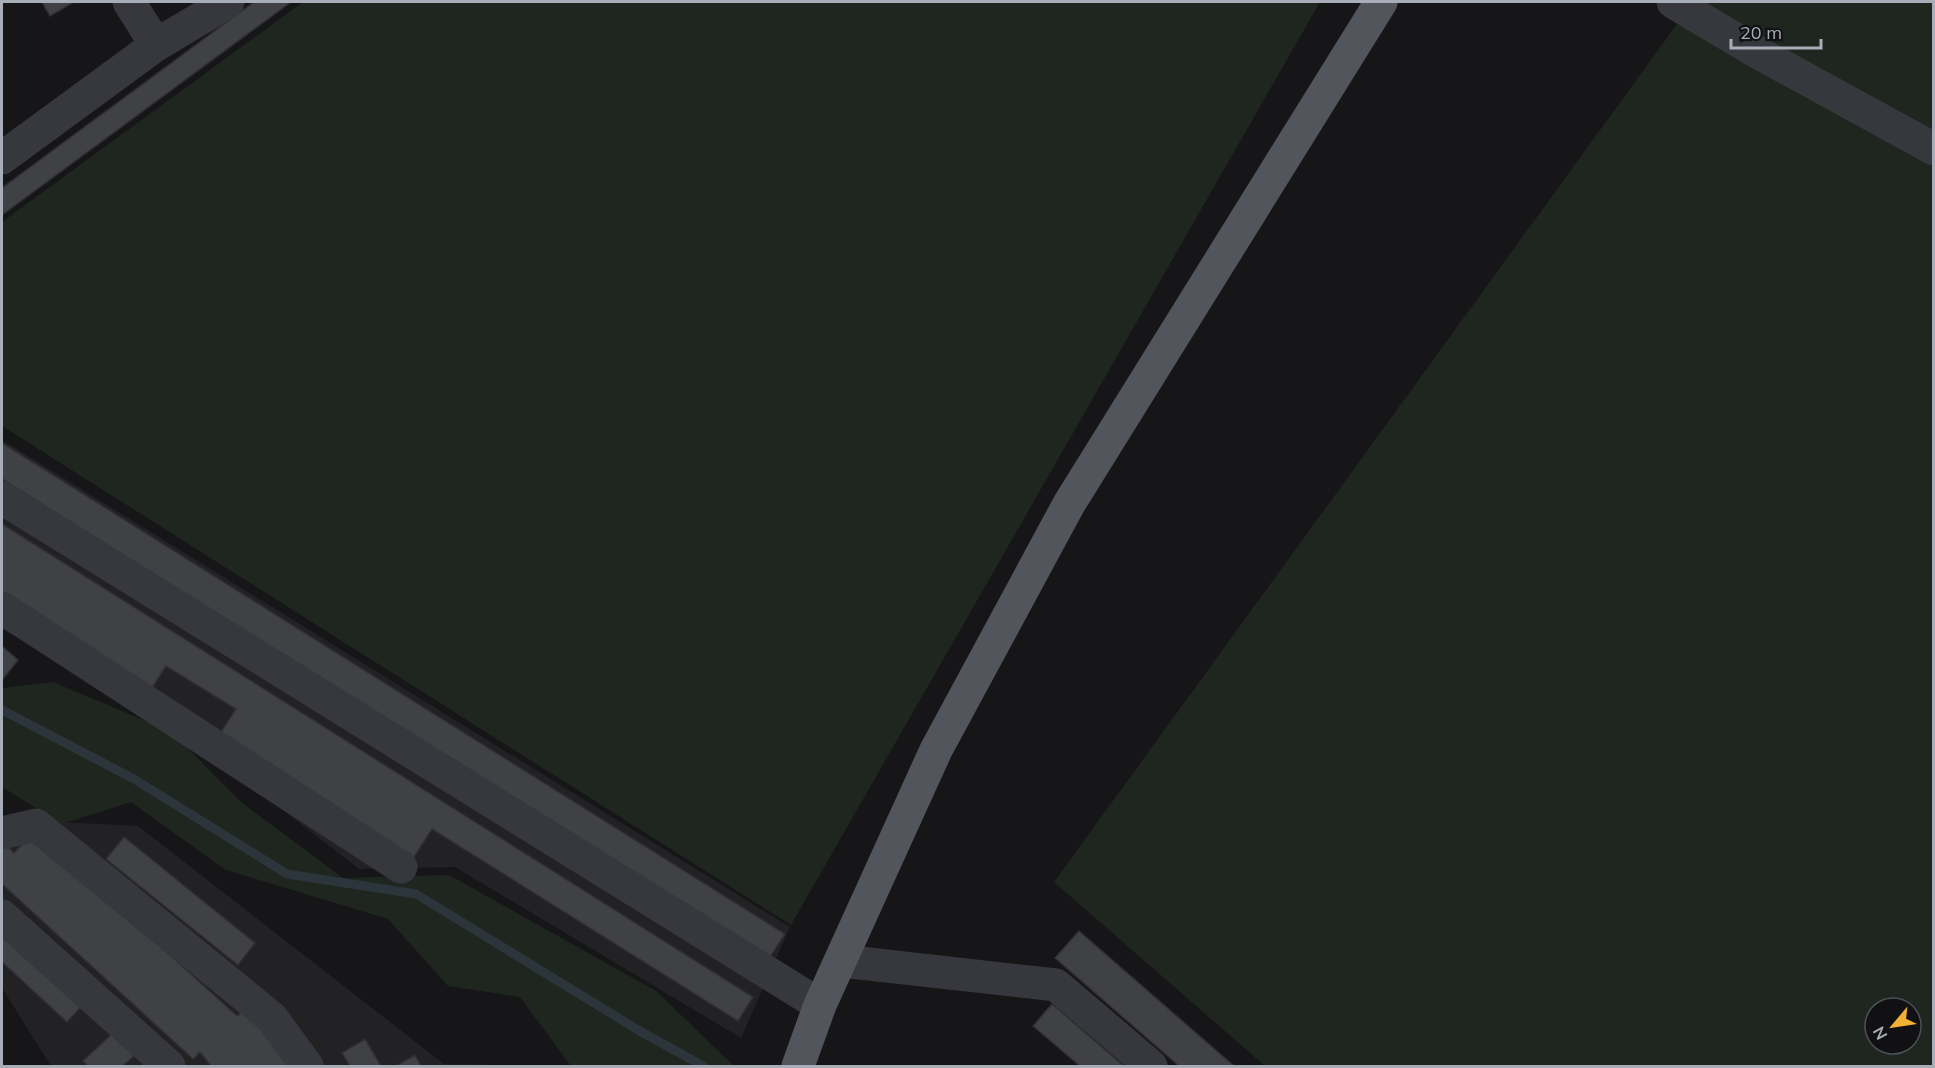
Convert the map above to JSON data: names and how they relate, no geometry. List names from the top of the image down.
{
  "scale_bar": "20 m",
  "north": "bottom left"
}
